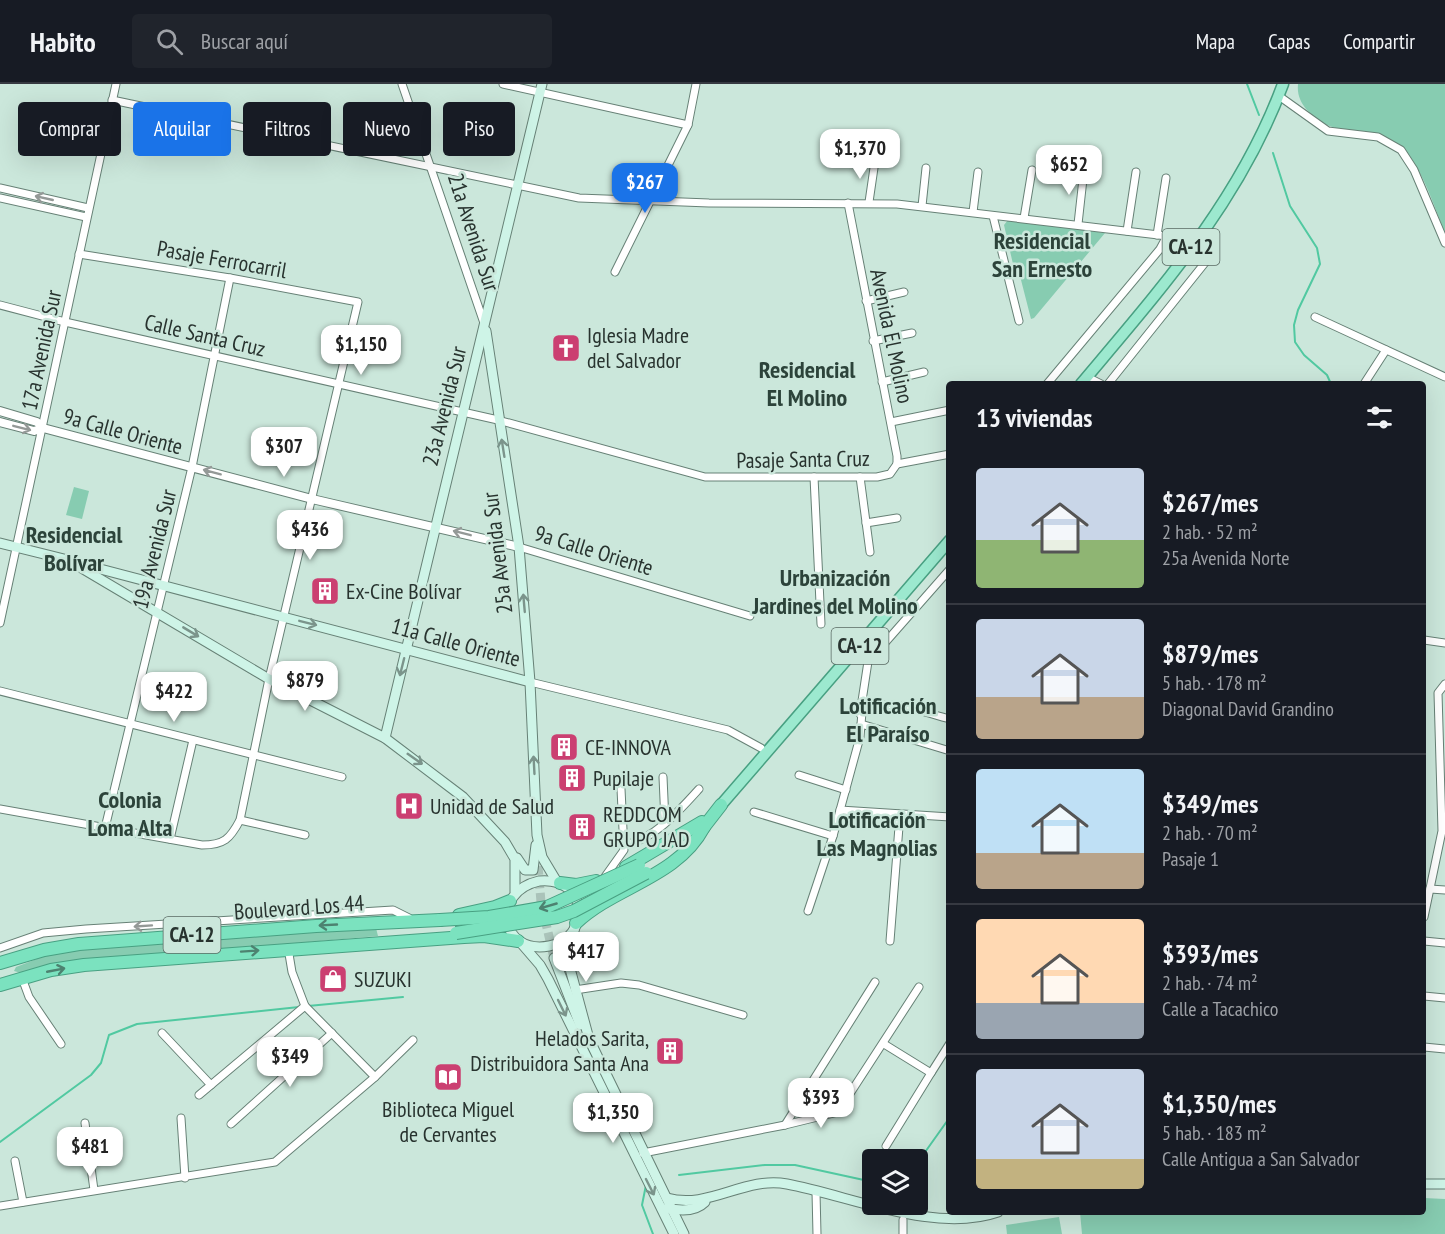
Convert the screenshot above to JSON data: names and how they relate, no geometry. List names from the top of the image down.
{
  "streets": {
    "highway": ["CA-12", "Boulevard Los 44"],
    "main road": ["23a Avenida Sur", "25a Avenida Sur", "11a Calle Oriente"],
    "street": [
      "21a Avenida Sur",
      "Pasaje Ferrocarril",
      "Calle Santa Cruz",
      "Avenida El Molino",
      "17a Avenida Sur",
      "9a Calle Oriente",
      "Pasaje Santa Cruz",
      "19a Avenida Sur"
    ]
  },
  "crossings": [
    ["21a Avenida Sur", "23a Avenida Sur"],
    ["21a Avenida Sur", "25a Avenida Sur"],
    ["CA-12", "25a Avenida Sur"],
    ["CA-12", "11a Calle Oriente"],
    ["CA-12", "Boulevard Los 44"],
    ["Pasaje Ferrocarril", "Calle Santa Cruz"],
    ["Pasaje Ferrocarril", "17a Avenida Sur"],
    ["Pasaje Ferrocarril", "19a Avenida Sur"],
    ["Calle Santa Cruz", "17a Avenida Sur"],
    ["Calle Santa Cruz", "23a Avenida Sur"],
    ["Calle Santa Cruz", "Pasaje Santa Cruz"],
    ["Calle Santa Cruz", "19a Avenida Sur"],
    ["Calle Santa Cruz", "25a Avenida Sur"],
    ["Avenida El Molino", "Pasaje Santa Cruz"],
    ["17a Avenida Sur", "9a Calle Oriente"],
    ["17a Avenida Sur", "11a Calle Oriente"],
    ["23a Avenida Sur", "9a Calle Oriente"],
    ["23a Avenida Sur", "25a Avenida Sur"],
    ["23a Avenida Sur", "11a Calle Oriente"],
    ["9a Calle Oriente", "19a Avenida Sur"],
    ["9a Calle Oriente", "25a Avenida Sur"],
    ["19a Avenida Sur", "11a Calle Oriente"],
    ["25a Avenida Sur", "11a Calle Oriente"]
  ],
  "one_way": ["25a Avenida Sur"],
  "districts": [
    "Residencial San Ernesto",
    "Residencial El Molino",
    "Residencial Bolívar",
    "Urbanización Jardines del Molino",
    "Lotificación El Paraíso",
    "Colonia Loma Alta",
    "Lotificación Las Magnolias"
  ],
  "places": {
    "church": ["Iglesia Madre del Salvador"],
    "building": [
      "Ex-Cine Bolívar",
      "CE-INNOVA",
      "Pupilaje",
      "REDDCOM GRUPO JAD",
      "Helados Sarita, Distribuidora Santa Ana"
    ],
    "hospital": ["Unidad de Salud"],
    "shop": ["SUZUKI"],
    "library": ["Biblioteca Miguel de Cervantes"]
  },
  "page": {
    "header": "Habito",
    "search": "Buscar aquí",
    "nav": ["Mapa", "Capas", "Compartir"],
    "chip": [
      "Comprar",
      "Alquilar",
      "Filtros",
      "Nuevo",
      "Piso"
    ],
    "price": [
      "$1,370",
      "$652",
      "$267",
      "$1,150",
      "$307",
      "$436",
      "$879",
      "$422",
      "$417",
      "$349",
      "$393",
      "$1,350",
      "$481"
    ],
    "heading": "13 viviendas",
    "list": [
      {
        "name": "$267/mes",
        "note": "2 hab. · 52 m² · 25a Avenida Norte"
      },
      {
        "name": "$879/mes",
        "note": "5 hab. · 178 m² · Diagonal David Grandino"
      },
      {
        "name": "$349/mes",
        "note": "2 hab. · 70 m² · Pasaje 1"
      },
      {
        "name": "$393/mes",
        "note": "2 hab. · 74 m² · Calle a Tacachico"
      },
      {
        "name": "$1,350/mes",
        "note": "5 hab. · 183 m² · Calle Antigua a San Salvador"
      }
    ]
  }
}
